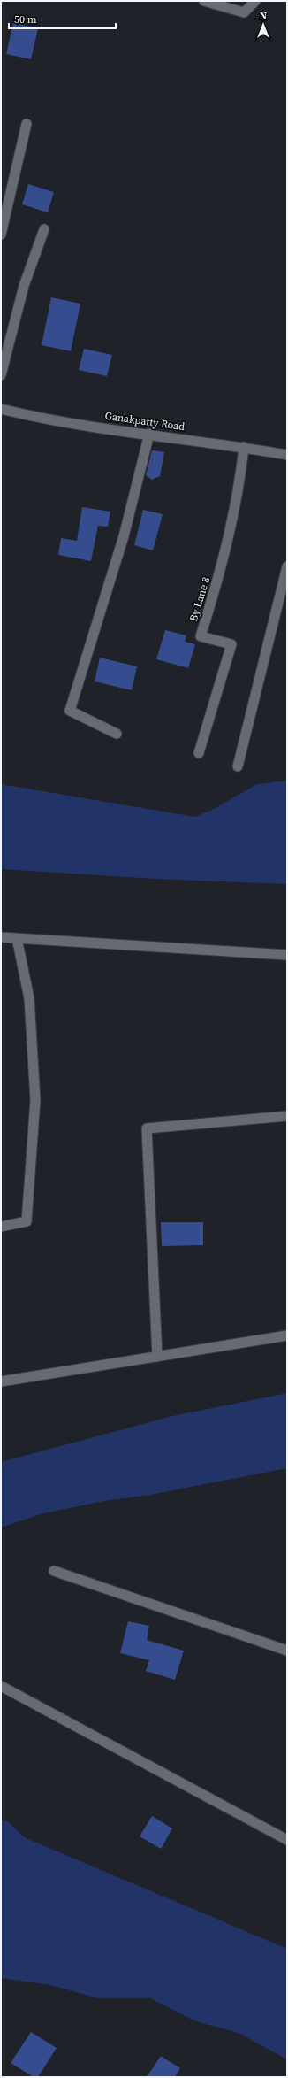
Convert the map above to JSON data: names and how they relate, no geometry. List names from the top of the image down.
{
  "streets": {
    "street": ["Ganakpatty Road", "By Lane 8"]
  },
  "crossings": [
    ["Ganakpatty Road", "By Lane 8"]
  ],
  "scale_bar": "50 m",
  "north": "top"
}
